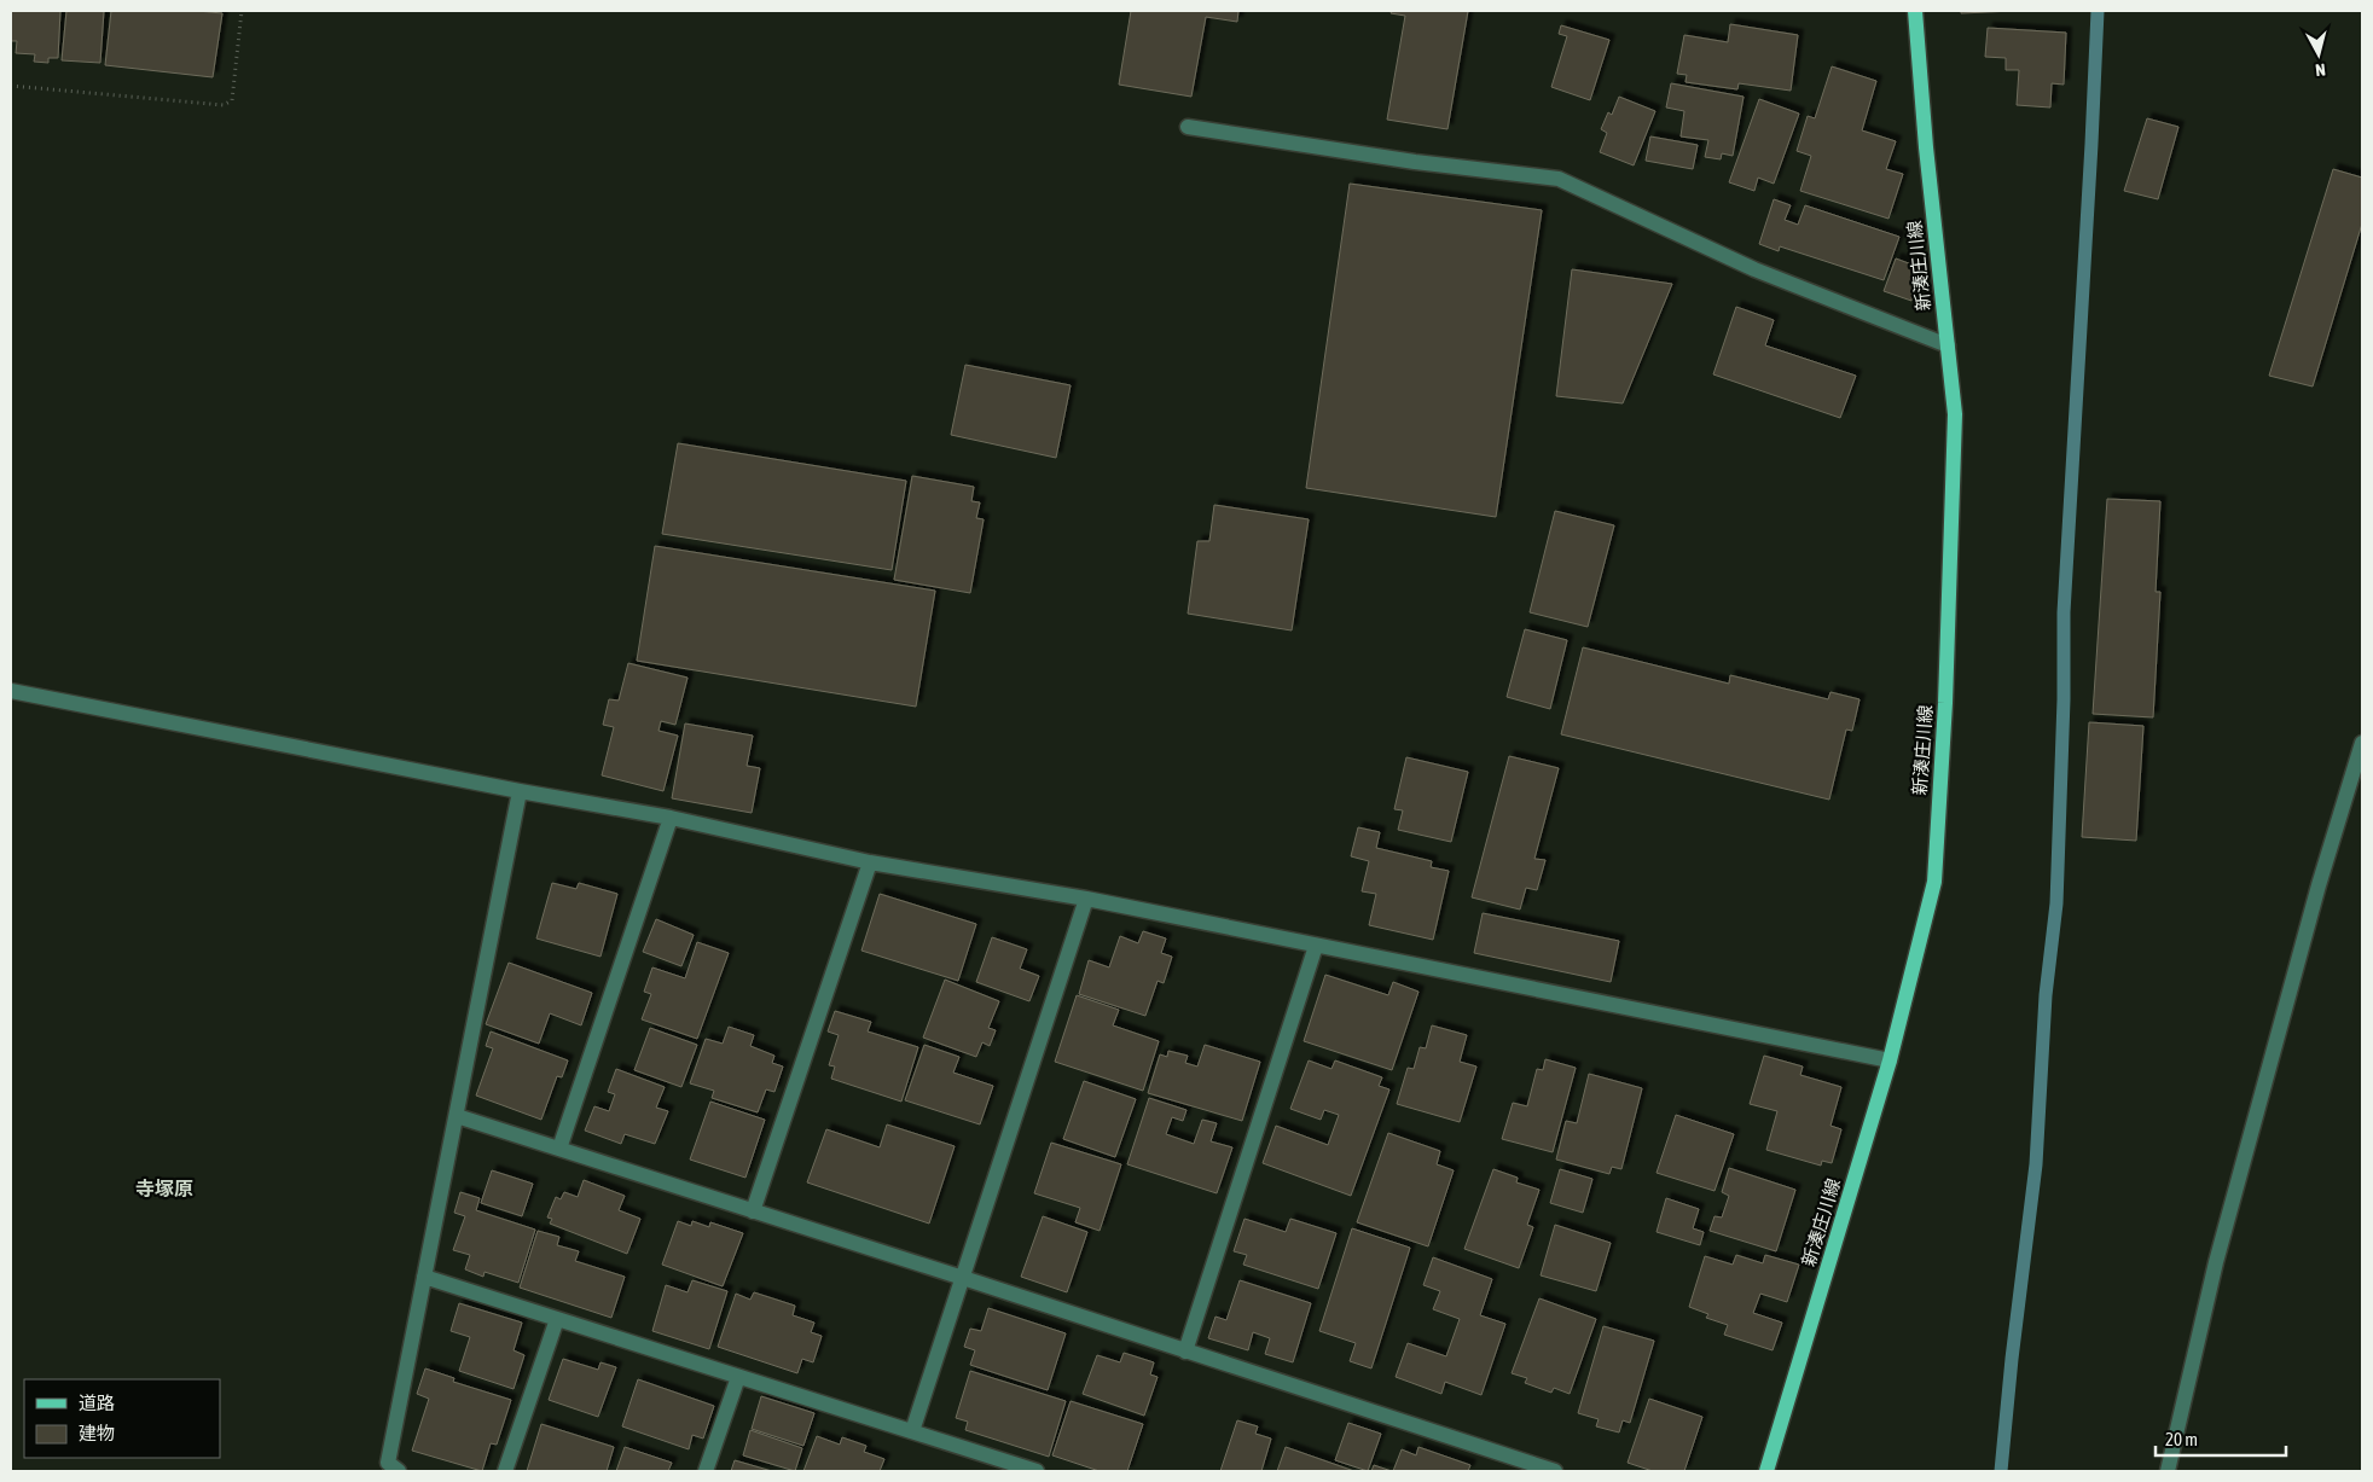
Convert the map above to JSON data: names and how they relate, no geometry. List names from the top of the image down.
{
  "streets": {
    "main road": ["新湊庄川線"]
  },
  "districts": ["寺塚原"],
  "legend": ["道路", "建物"],
  "scale_bar": "20 m",
  "north": "bottom"
}
